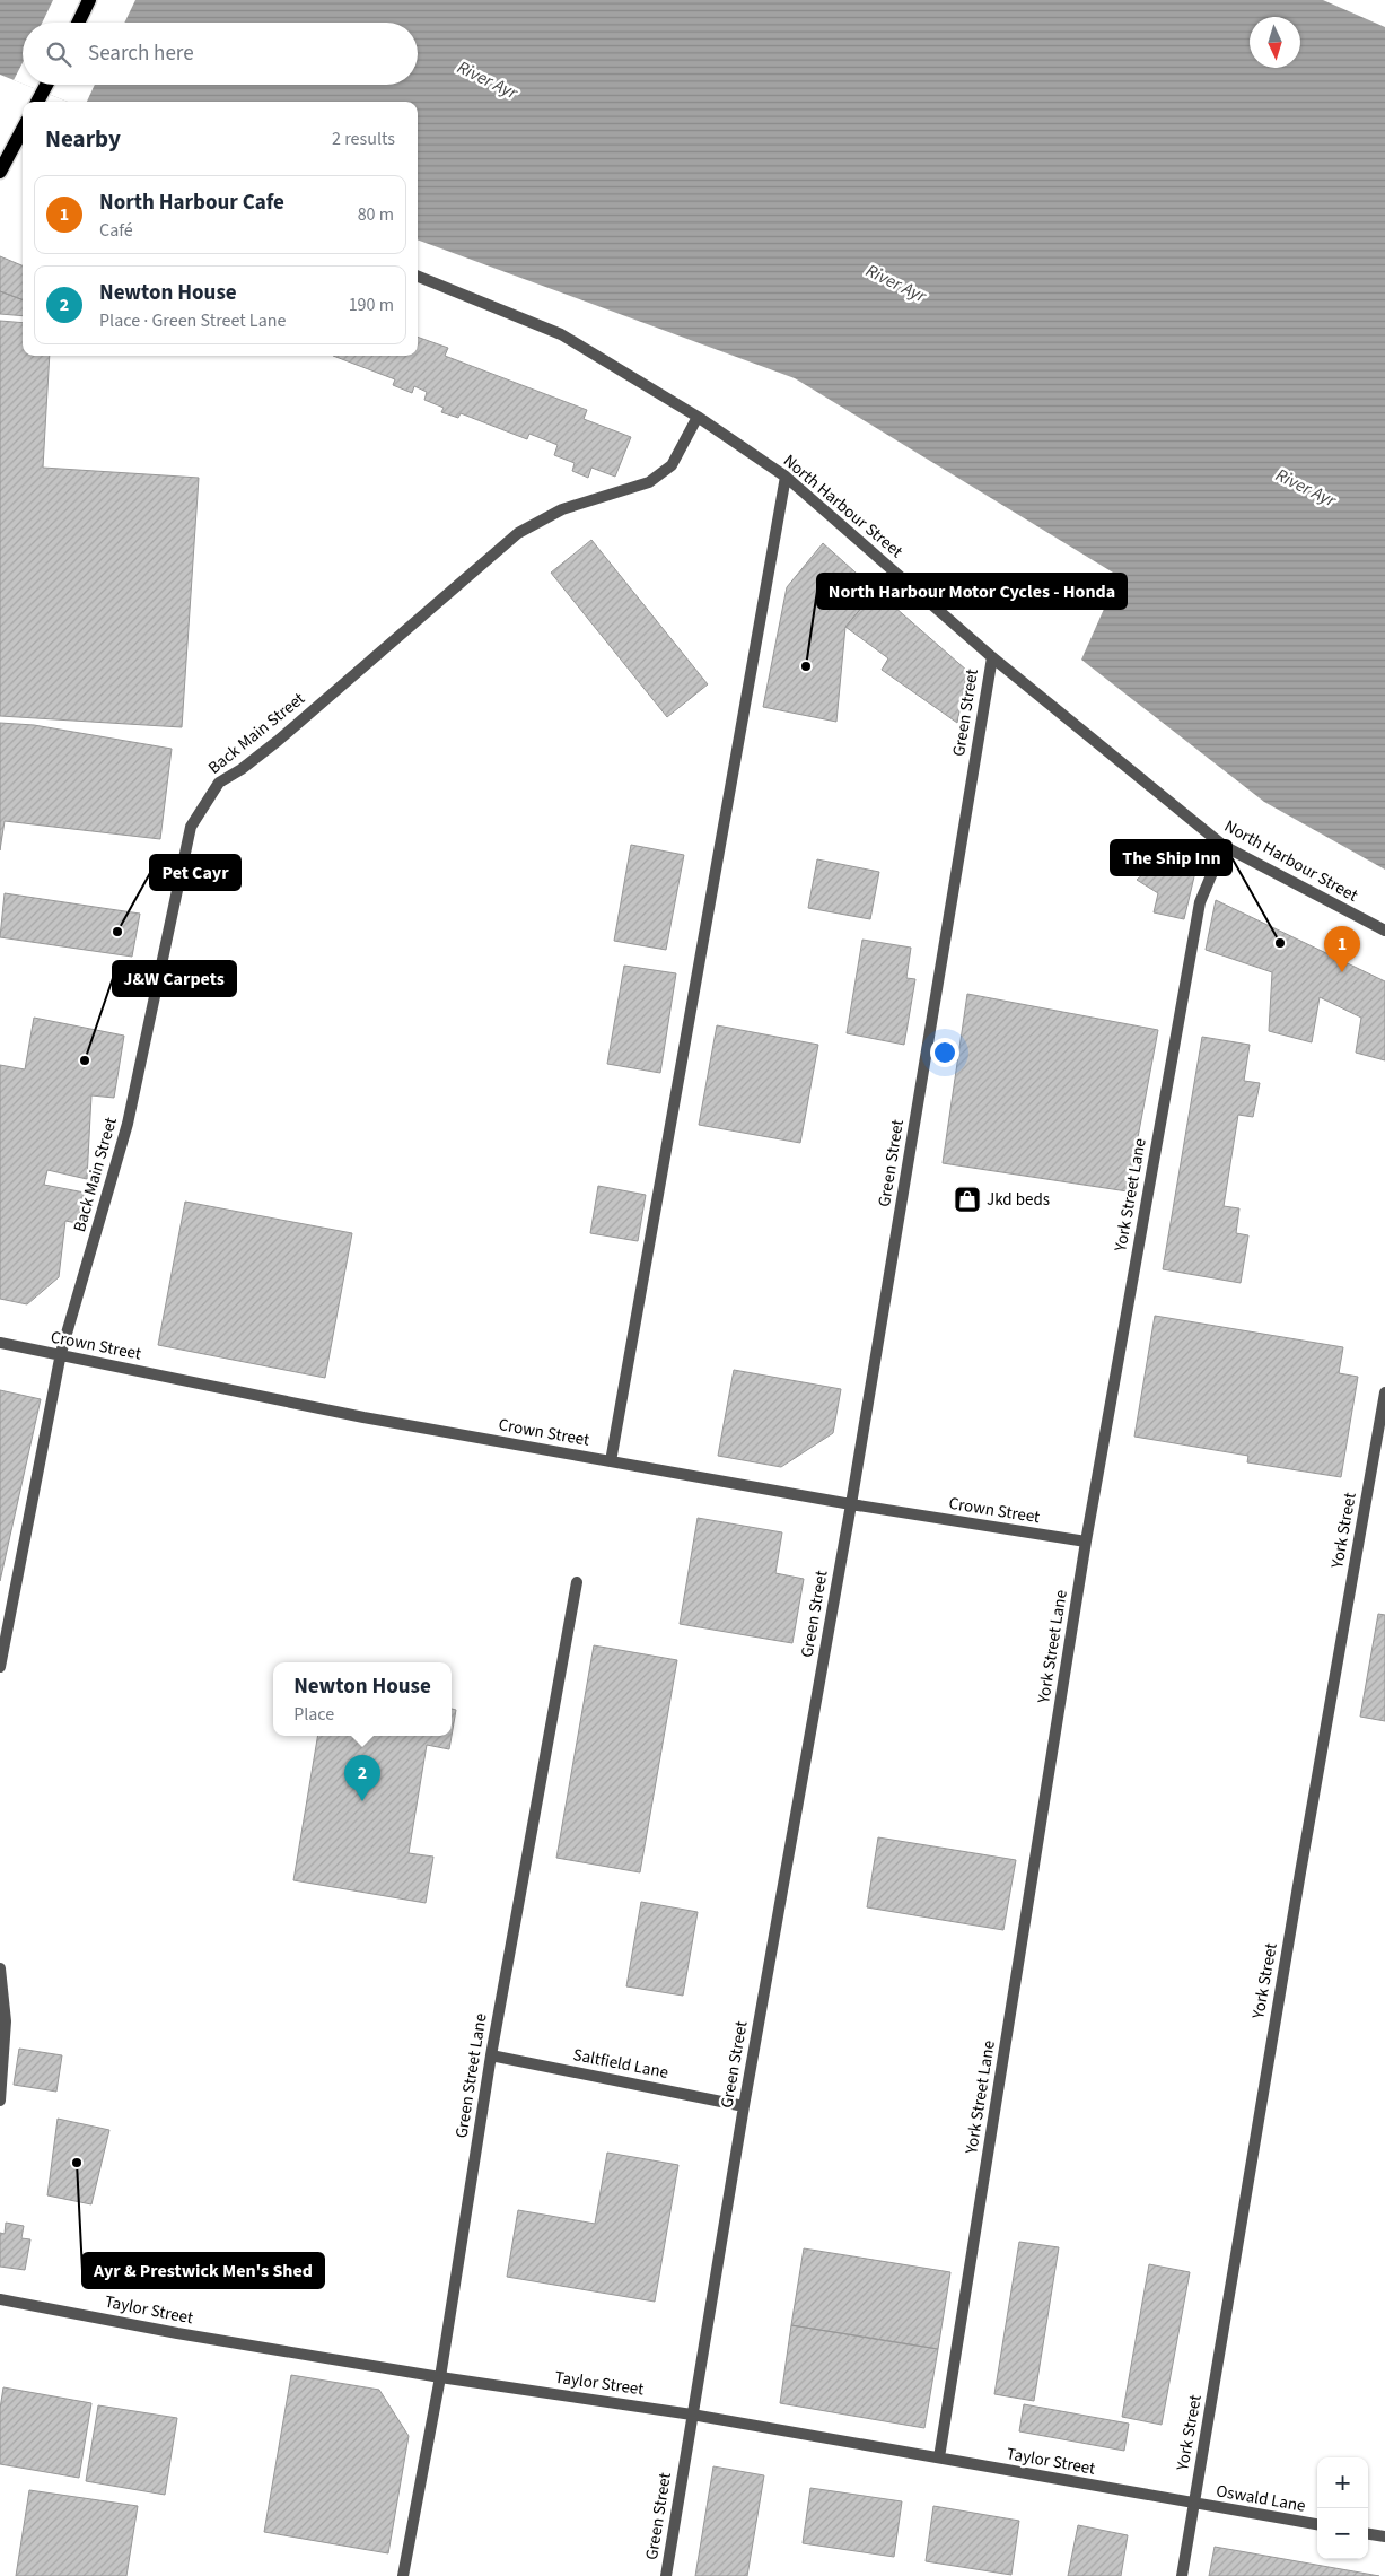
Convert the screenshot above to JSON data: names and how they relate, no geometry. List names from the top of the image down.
{
  "streets": {
    "street": [
      "North Harbour Street",
      "Green Street",
      "Back Main Street",
      "York Street Lane",
      "Crown Street",
      "York Street",
      "Saltfield Lane",
      "Green Street Lane",
      "Taylor Street",
      "Oswald Lane"
    ]
  },
  "crossings": [
    ["North Harbour Street", "Green Street"],
    ["North Harbour Street", "Back Main Street"],
    ["North Harbour Street", "York Street Lane"],
    ["Green Street", "Crown Street"],
    ["Green Street", "Saltfield Lane"],
    ["Green Street", "Taylor Street"],
    ["Back Main Street", "Crown Street"],
    ["York Street Lane", "Crown Street"],
    ["York Street Lane", "Taylor Street"],
    ["York Street", "Taylor Street"],
    ["York Street", "Oswald Lane"],
    ["Saltfield Lane", "Green Street Lane"],
    ["Green Street Lane", "Taylor Street"],
    ["Taylor Street", "Oswald Lane"]
  ],
  "water": ["River Ayr"],
  "places": {
    "other": [
      "North Harbour Motor Cycles - Honda",
      "Pet Cayr",
      "The Ship Inn",
      "J&W Carpets",
      "Ayr & Prestwick Men's Shed"
    ],
    "shop": ["Jkd beds"]
  },
  "north": "bottom",
  "page": {
    "search": "Search here",
    "heading": ["Nearby", "2 results"],
    "list": [
      {
        "mark": "1",
        "name": "North Harbour Cafe",
        "note": "Café",
        "value": "80 m"
      },
      {
        "mark": "2",
        "name": "Newton House",
        "note": "Place · Green Street Lane",
        "value": "190 m"
      }
    ],
    "pins": ["1", "2"],
    "popup": ["Newton House", "Place"],
    "map_buttons": ["+", "−"]
  }
}
